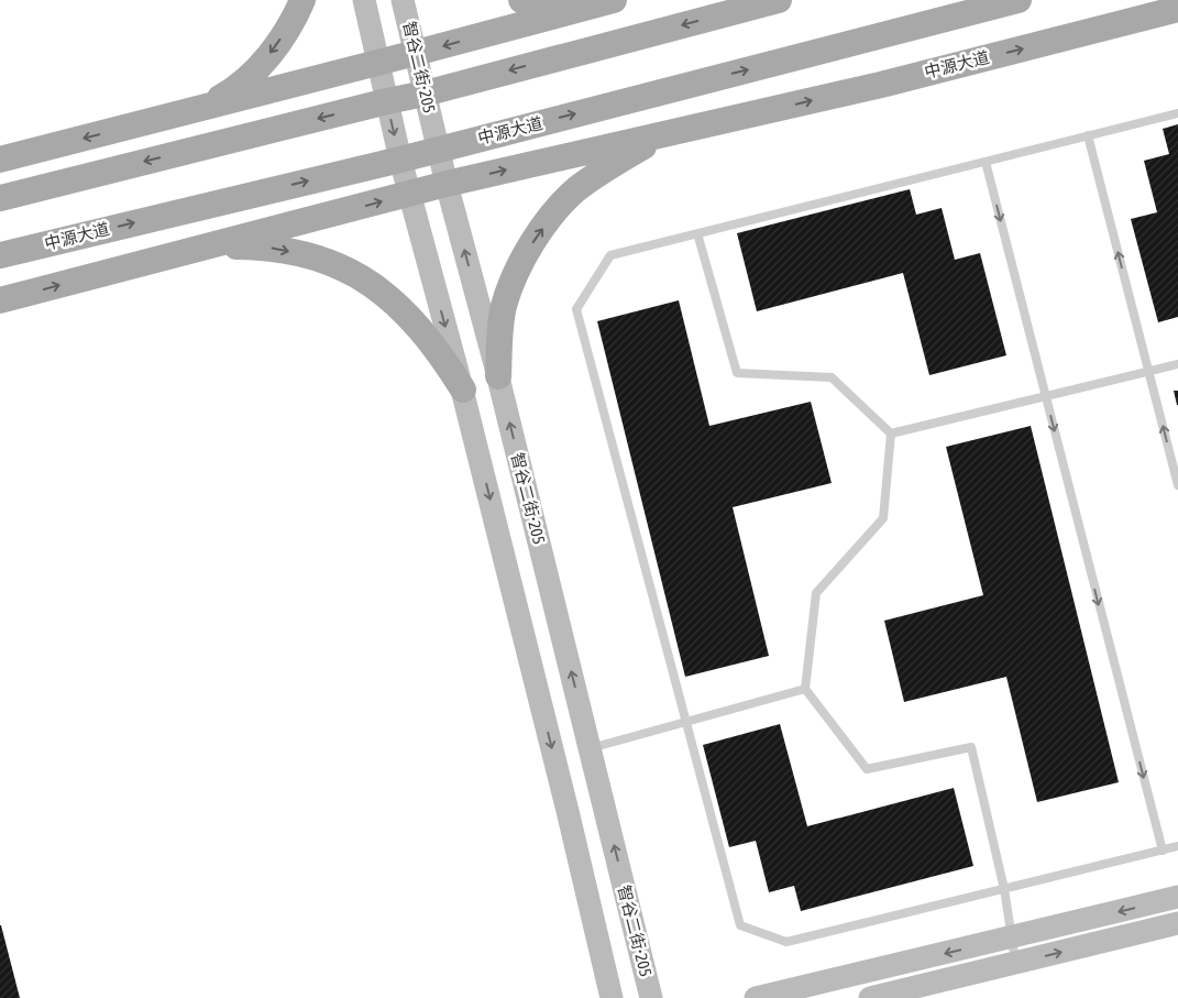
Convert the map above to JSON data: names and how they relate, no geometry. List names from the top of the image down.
{
  "streets": {
    "main road": ["中源大道", "智谷二街•205"]
  },
  "crossings": [
    ["中源大道", "智谷二街•205"]
  ]
}
